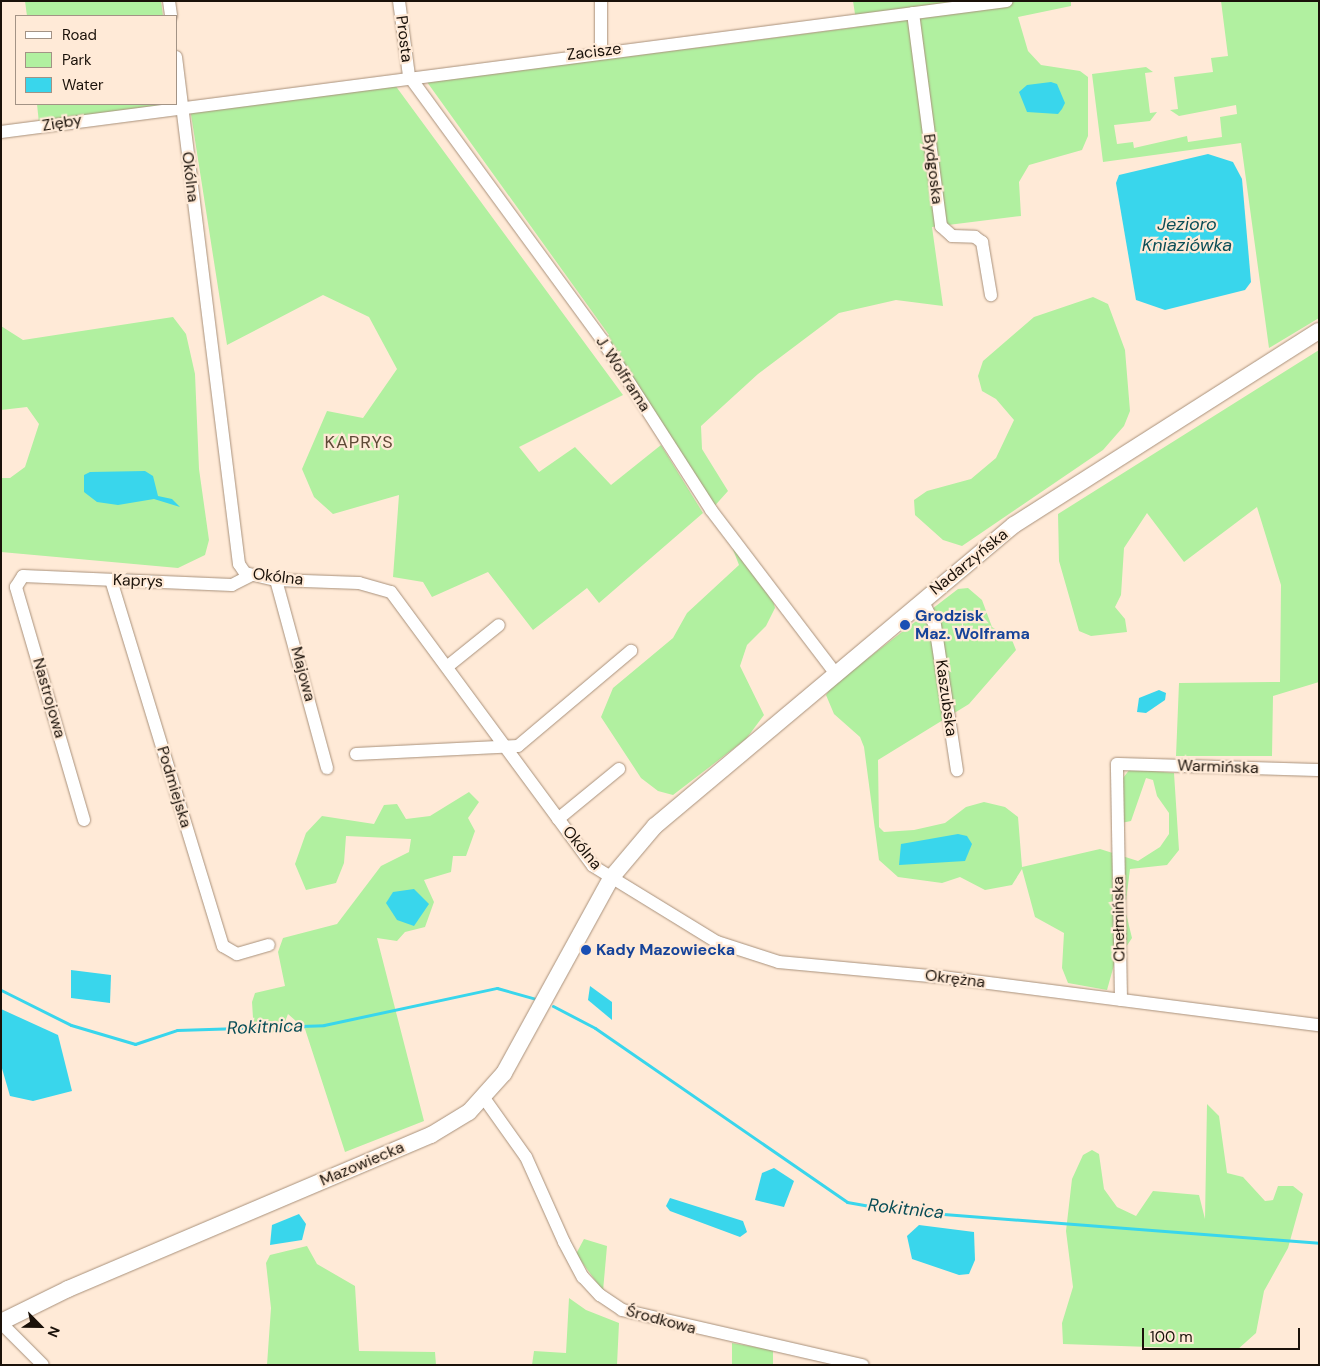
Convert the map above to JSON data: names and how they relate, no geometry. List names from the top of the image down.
{
  "streets": {
    "street": [
      "Prosta",
      "Zacisze",
      "Zięby",
      "Bydgoska",
      "Okólna",
      "J. Wolframa",
      "Nadarzyńska",
      "Kaprys",
      "Majowa",
      "Nastrojowa",
      "Kaszubska",
      "Warmińska",
      "Podmiejska",
      "Chełmińska",
      "Okrężna",
      "Mazowiecka",
      "Środkowa"
    ]
  },
  "crossings": [
    ["Prosta", "Zacisze"],
    ["Prosta", "J. Wolframa"],
    ["Zacisze", "Zięby"],
    ["Zacisze", "Bydgoska"],
    ["Zacisze", "Okólna"],
    ["Zacisze", "J. Wolframa"],
    ["Zięby", "Okólna"],
    ["Okólna", "Nadarzyńska"],
    ["Okólna", "Kaprys"],
    ["Okólna", "Majowa"],
    ["Okólna", "Okrężna"],
    ["Okólna", "Mazowiecka"],
    ["J. Wolframa", "Nadarzyńska"],
    ["Nadarzyńska", "Kaszubska"],
    ["Nadarzyńska", "Okrężna"],
    ["Nadarzyńska", "Mazowiecka"],
    ["Kaprys", "Nastrojowa"],
    ["Kaprys", "Podmiejska"],
    ["Warmińska", "Chełmińska"],
    ["Chełmińska", "Okrężna"],
    ["Okrężna", "Mazowiecka"],
    ["Mazowiecka", "Środkowa"]
  ],
  "districts": ["KAPRYS"],
  "water": ["Jezioro Kniaziówka", "Rokitnica"],
  "places": ["Grodzisk Maz. Wolframa", "Kady Mazowiecka"],
  "legend": ["Road", "Park", "Water"],
  "scale_bar": "100 m",
  "north": "bottom right"
}
